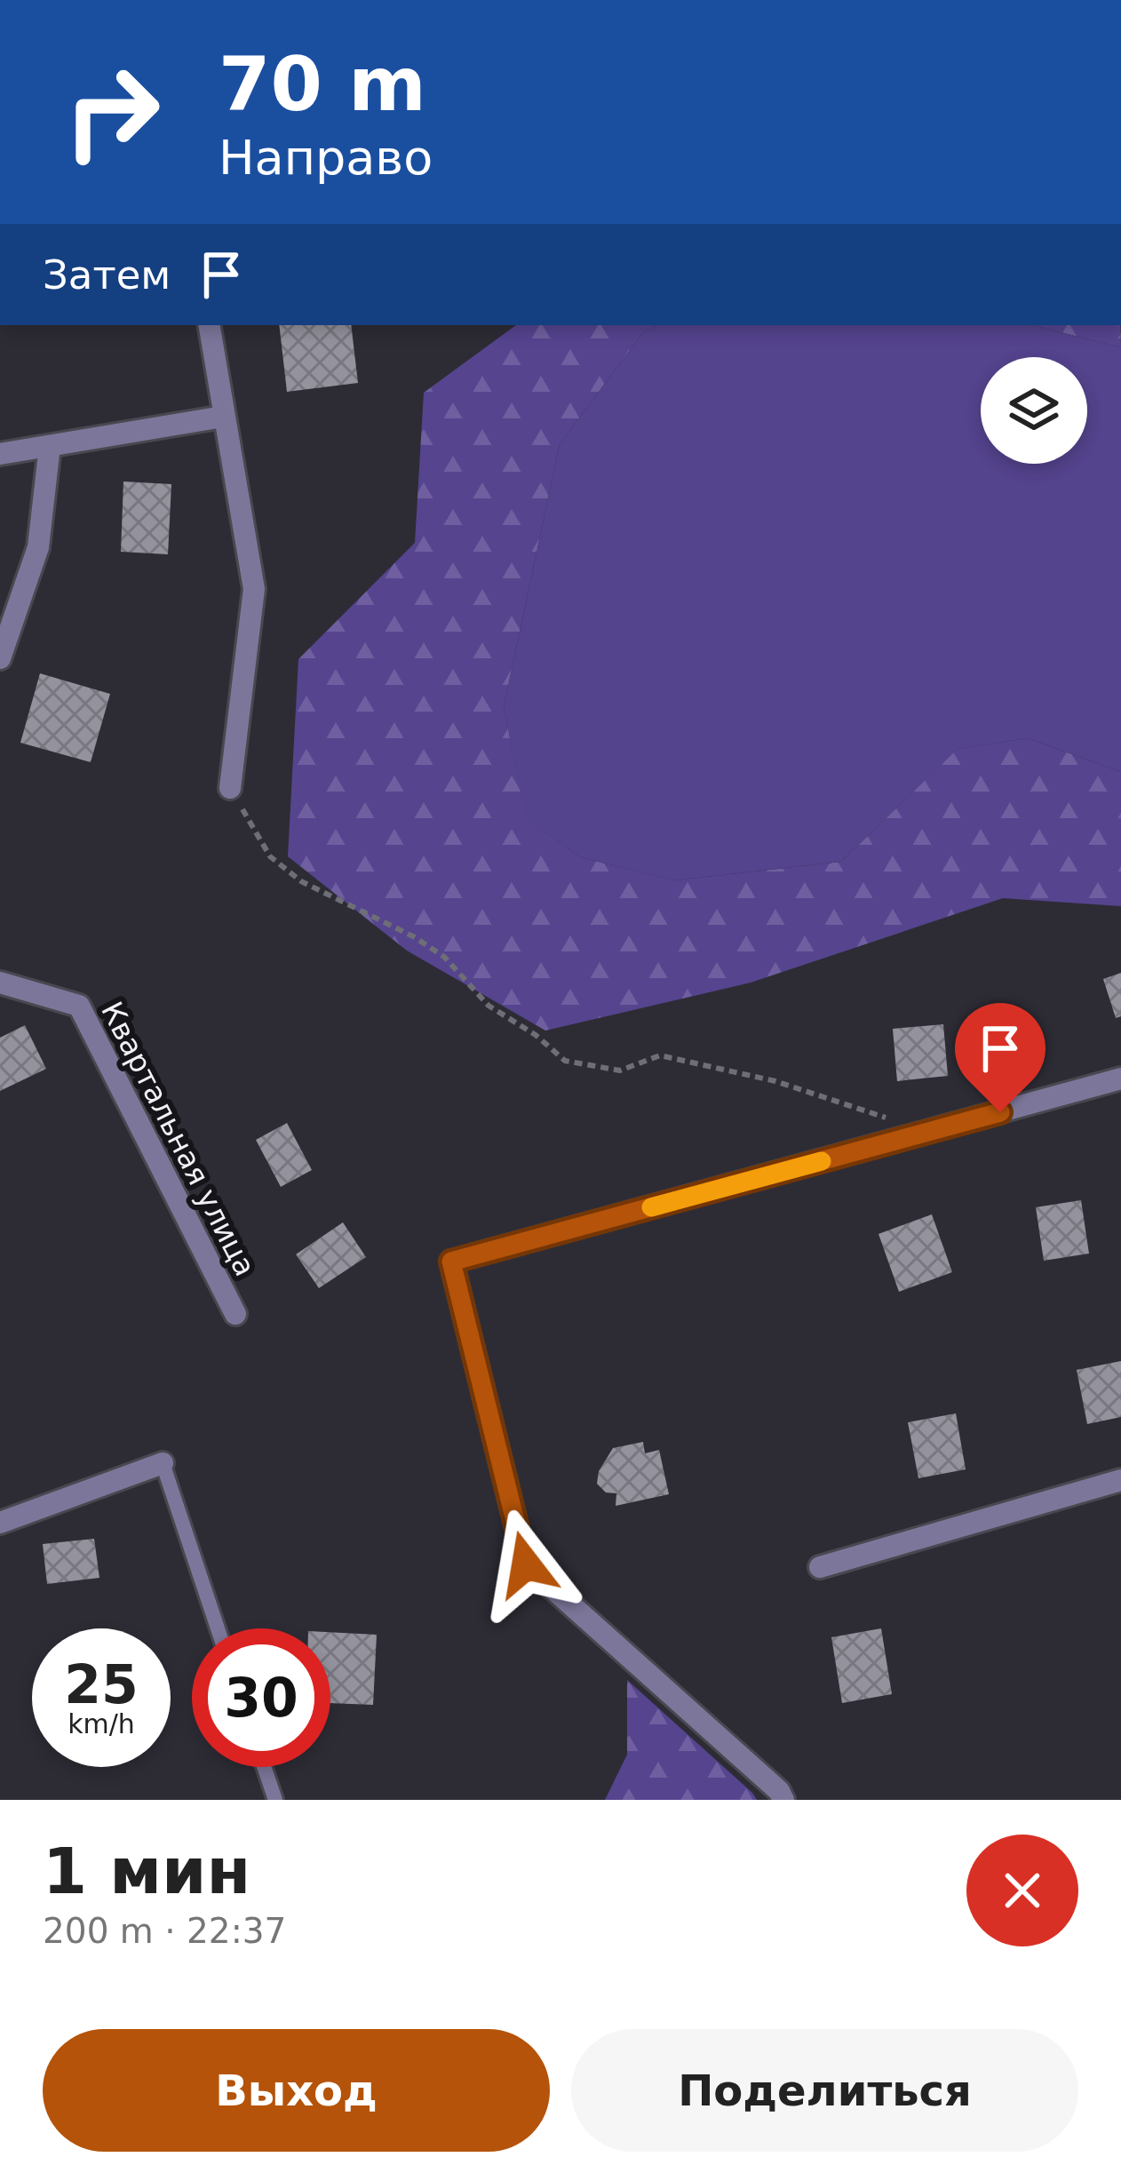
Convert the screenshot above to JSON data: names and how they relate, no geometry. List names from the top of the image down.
{
  "streets": {
    "street": ["Квартальная улица"]
  },
  "page": {
    "turn": ["70 m", "Направо"],
    "then": "Затем",
    "speed": "25 km/h",
    "limit": "30",
    "heading": ["1 мин", "200 m · 22:37"],
    "buttons": ["Выход", "Поделиться"]
  }
}
